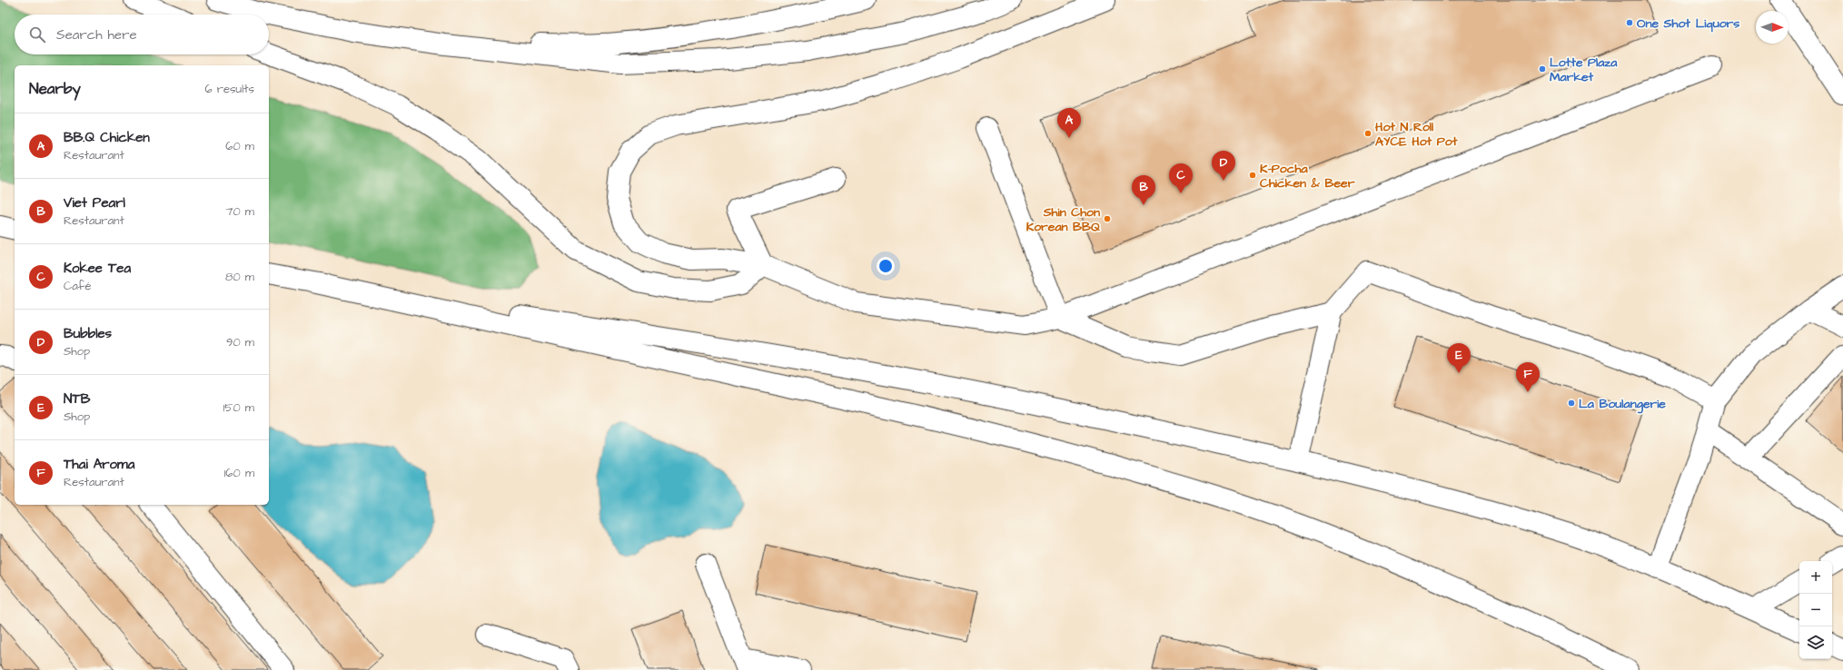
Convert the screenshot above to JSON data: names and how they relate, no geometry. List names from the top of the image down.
{
  "places": [
    "One Shot Liquors",
    "Lotte Plaza Market",
    "Hot N Roll AYCE Hot Pot",
    "K-Pocha Chicken & Beer",
    "Shin Chon Korean BBQ",
    "La Boulangerie"
  ],
  "north": "right",
  "page": {
    "search": "Search here",
    "heading": ["Nearby", "6 results"],
    "pins": [
      "A",
      "D",
      "C",
      "B",
      "E",
      "F"
    ],
    "list": [
      {
        "mark": "A",
        "name": "BB.Q Chicken",
        "note": "Restaurant",
        "value": "60 m"
      },
      {
        "mark": "B",
        "name": "Viet Pearl",
        "note": "Restaurant",
        "value": "70 m"
      },
      {
        "mark": "C",
        "name": "Kokee Tea",
        "note": "Café",
        "value": "80 m"
      },
      {
        "mark": "D",
        "name": "Bubbles",
        "note": "Shop",
        "value": "90 m"
      },
      {
        "mark": "E",
        "name": "NTB",
        "note": "Shop",
        "value": "150 m"
      },
      {
        "mark": "F",
        "name": "Thai Aroma",
        "note": "Restaurant",
        "value": "160 m"
      }
    ],
    "map_buttons": ["+", "−"]
  }
}
